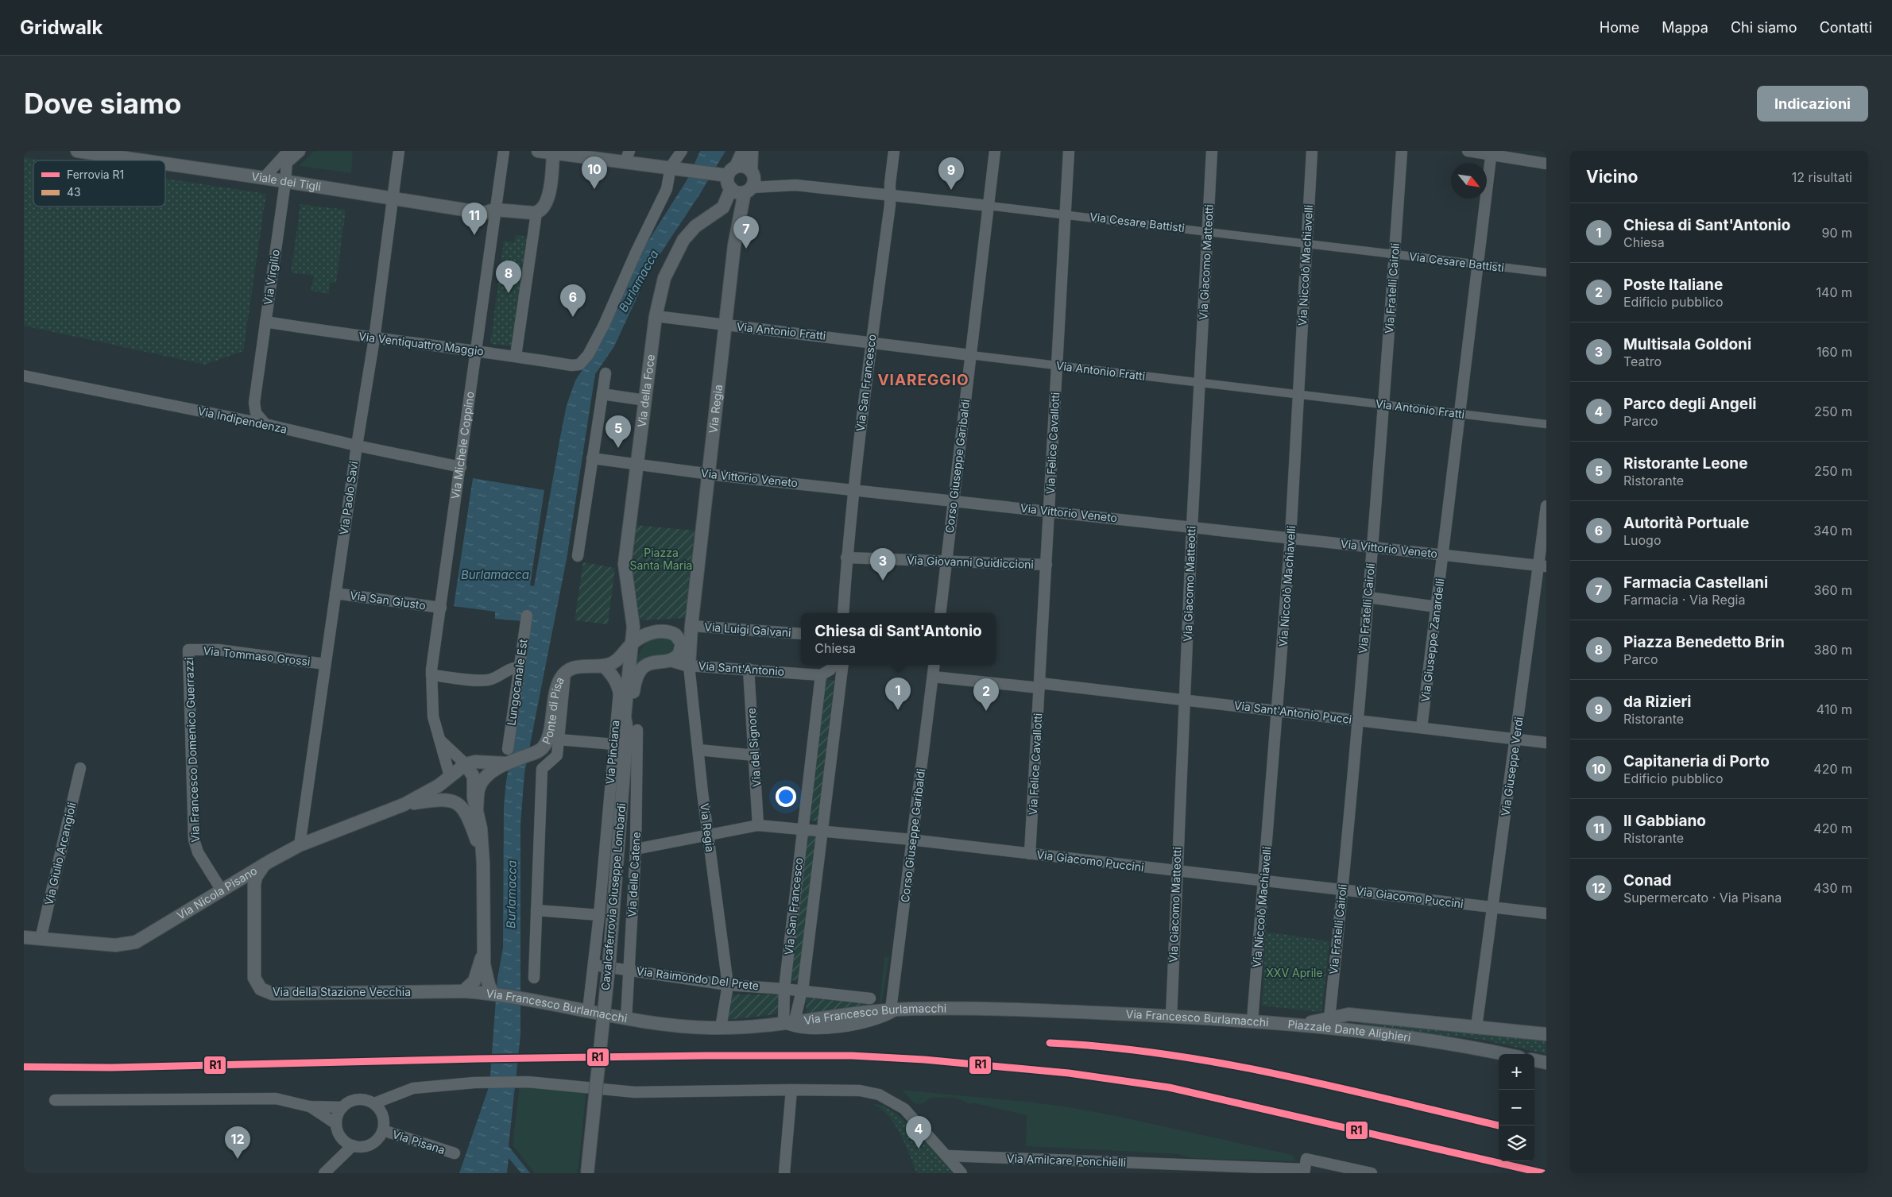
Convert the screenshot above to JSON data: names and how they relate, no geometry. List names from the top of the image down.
{
  "streets": {
    "street": [
      "Viale dei Tigli",
      "Via Cesare Battisti",
      "Via Giacomo Matteotti",
      "Via Niccolò Machiavelli",
      "Via Virgilio",
      "Via Fratelli Cairoli",
      "Via Antonio Fratti",
      "Via Ventiquattro Maggio",
      "Via San Francesco",
      "Via della Foce",
      "Via Regia",
      "Via Indipendenza",
      "Via Felice Cavallotti",
      "Via Michele Coppino",
      "Corso Giuseppe Garibaldi",
      "Via Vittorio Veneto",
      "Via Paolo Savi",
      "Via Giovanni Guidiccioni",
      "Via San Giusto",
      "Via Luigi Galvani",
      "Via Giuseppe Zanardelli",
      "Via Tommaso Grossi",
      "Via Sant'Antonio",
      "Lungocanale Est",
      "Ponte di Pisa",
      "Via Sant'Antonio Pucci",
      "Via del Signore",
      "Via Francesco Domenico Guerrazzi",
      "Via Pinciana",
      "Via Giuseppe Verdi",
      "Via Giulio Arcangioli",
      "Via Giacomo Puccini",
      "Via delle Catene",
      "Via Nicola Pisano",
      "Cavalcaferrovia Giuseppe Lombardi",
      "Via Raimondo Del Prete",
      "Via della Stazione Vecchia",
      "Via Francesco Burlamacchi",
      "Piazzale Dante Alighieri",
      "Via Pisana",
      "Via Amilcare Ponchielli"
    ]
  },
  "crossings": [
    ["Viale dei Tigli", "Via Virgilio"],
    ["Viale dei Tigli", "Via Michele Coppino"],
    ["Viale dei Tigli", "Via Paolo Savi"],
    ["Via Cesare Battisti", "Via Giacomo Matteotti"],
    ["Via Cesare Battisti", "Via Niccolò Machiavelli"],
    ["Via Cesare Battisti", "Via Fratelli Cairoli"],
    ["Via Cesare Battisti", "Via San Francesco"],
    ["Via Cesare Battisti", "Via della Foce"],
    ["Via Cesare Battisti", "Via Regia"],
    ["Via Cesare Battisti", "Via Felice Cavallotti"],
    ["Via Cesare Battisti", "Corso Giuseppe Garibaldi"],
    ["Via Cesare Battisti", "Via Giuseppe Zanardelli"],
    ["Via Giacomo Matteotti", "Via Antonio Fratti"],
    ["Via Giacomo Matteotti", "Via Vittorio Veneto"],
    ["Via Giacomo Matteotti", "Via Sant'Antonio Pucci"],
    ["Via Giacomo Matteotti", "Via Giacomo Puccini"],
    ["Via Giacomo Matteotti", "Via Francesco Burlamacchi"],
    ["Via Niccolò Machiavelli", "Via Antonio Fratti"],
    ["Via Niccolò Machiavelli", "Via Vittorio Veneto"],
    ["Via Niccolò Machiavelli", "Via Sant'Antonio Pucci"],
    ["Via Niccolò Machiavelli", "Via Giacomo Puccini"],
    ["Via Niccolò Machiavelli", "Via Francesco Burlamacchi"],
    ["Via Virgilio", "Via Ventiquattro Maggio"],
    ["Via Fratelli Cairoli", "Via Antonio Fratti"],
    ["Via Fratelli Cairoli", "Via Vittorio Veneto"],
    ["Via Fratelli Cairoli", "Via Sant'Antonio Pucci"],
    ["Via Fratelli Cairoli", "Via Giacomo Puccini"],
    ["Via Fratelli Cairoli", "Piazzale Dante Alighieri"],
    ["Via Antonio Fratti", "Via San Francesco"],
    ["Via Antonio Fratti", "Via della Foce"],
    ["Via Antonio Fratti", "Via Regia"],
    ["Via Antonio Fratti", "Via Felice Cavallotti"],
    ["Via Antonio Fratti", "Corso Giuseppe Garibaldi"],
    ["Via Antonio Fratti", "Via Giuseppe Zanardelli"],
    ["Via Ventiquattro Maggio", "Via Michele Coppino"],
    ["Via Ventiquattro Maggio", "Via Paolo Savi"],
    ["Via San Francesco", "Via Vittorio Veneto"],
    ["Via San Francesco", "Via Giovanni Guidiccioni"],
    ["Via San Francesco", "Via Sant'Antonio"],
    ["Via San Francesco", "Via Giacomo Puccini"],
    ["Via San Francesco", "Via Raimondo Del Prete"],
    ["Via San Francesco", "Via Francesco Burlamacchi"],
    ["Via della Foce", "Via Regia"],
    ["Via della Foce", "Via Vittorio Veneto"],
    ["Via della Foce", "Cavalcaferrovia Giuseppe Lombardi"],
    ["Via Regia", "Via Vittorio Veneto"],
    ["Via Regia", "Via Luigi Galvani"],
    ["Via Regia", "Via Sant'Antonio"],
    ["Via Regia", "Via Giacomo Puccini"],
    ["Via Regia", "Via Raimondo Del Prete"],
    ["Via Regia", "Via Francesco Burlamacchi"],
    ["Via Indipendenza", "Via Michele Coppino"],
    ["Via Indipendenza", "Via Paolo Savi"],
    ["Via Felice Cavallotti", "Via Vittorio Veneto"],
    ["Via Felice Cavallotti", "Via Giovanni Guidiccioni"],
    ["Via Felice Cavallotti", "Via Sant'Antonio Pucci"],
    ["Via Felice Cavallotti", "Via Giacomo Puccini"],
    ["Via Michele Coppino", "Via San Giusto"],
    ["Corso Giuseppe Garibaldi", "Via Vittorio Veneto"],
    ["Corso Giuseppe Garibaldi", "Via Giovanni Guidiccioni"],
    ["Corso Giuseppe Garibaldi", "Via Sant'Antonio Pucci"],
    ["Corso Giuseppe Garibaldi", "Via Giacomo Puccini"],
    ["Corso Giuseppe Garibaldi", "Via Francesco Burlamacchi"],
    ["Via Vittorio Veneto", "Via Giuseppe Zanardelli"],
    ["Via Vittorio Veneto", "Via Giuseppe Verdi"],
    ["Via Paolo Savi", "Via San Giusto"],
    ["Via Paolo Savi", "Via Tommaso Grossi"],
    ["Via Paolo Savi", "Via Nicola Pisano"],
    ["Via Giuseppe Zanardelli", "Via Sant'Antonio Pucci"],
    ["Via Tommaso Grossi", "Via Francesco Domenico Guerrazzi"],
    ["Via Sant'Antonio", "Via del Signore"],
    ["Via Sant'Antonio Pucci", "Via Giuseppe Verdi"],
    ["Via del Signore", "Via Giacomo Puccini"],
    ["Via Francesco Domenico Guerrazzi", "Via Nicola Pisano"],
    ["Via Pinciana", "Cavalcaferrovia Giuseppe Lombardi"],
    ["Via Pinciana", "Via Raimondo Del Prete"],
    ["Via Pinciana", "Via Francesco Burlamacchi"],
    ["Via Giuseppe Verdi", "Via Giacomo Puccini"],
    ["Via Giuseppe Verdi", "Piazzale Dante Alighieri"],
    ["Via Giulio Arcangioli", "Via Nicola Pisano"],
    ["Via Giacomo Puccini", "Via delle Catene"],
    ["Via delle Catene", "Cavalcaferrovia Giuseppe Lombardi"],
    ["Via delle Catene", "Via Raimondo Del Prete"],
    ["Via delle Catene", "Via Francesco Burlamacchi"],
    ["Via Nicola Pisano", "Via della Stazione Vecchia"],
    ["Via della Stazione Vecchia", "Via Francesco Burlamacchi"],
    ["Via Francesco Burlamacchi", "Piazzale Dante Alighieri"]
  ],
  "districts": ["VIAREGGIO"],
  "water": ["Burlamacca"],
  "parks": ["Piazza Santa Maria", "XXV Aprile"],
  "lines": ["rail line R1"],
  "legend": ["Ferrovia R1", "43"],
  "north": "bottom right",
  "page": {
    "header": "Gridwalk",
    "nav": [
      "Home",
      "Mappa",
      "Chi siamo",
      "Contatti"
    ],
    "buttons": "Indicazioni",
    "title": "Dove siamo",
    "heading": ["Vicino", "12 risultati"],
    "pins": [
      "10",
      "9",
      "11",
      "7",
      "8",
      "6",
      "5",
      "3",
      "1",
      "2",
      "4",
      "12"
    ],
    "list": [
      {
        "mark": "1",
        "name": "Chiesa di Sant'Antonio",
        "note": "Chiesa",
        "value": "90 m"
      },
      {
        "mark": "2",
        "name": "Poste Italiane",
        "note": "Edificio pubblico",
        "value": "140 m"
      },
      {
        "mark": "3",
        "name": "Multisala Goldoni",
        "note": "Teatro",
        "value": "160 m"
      },
      {
        "mark": "4",
        "name": "Parco degli Angeli",
        "note": "Parco",
        "value": "250 m"
      },
      {
        "mark": "5",
        "name": "Ristorante Leone",
        "note": "Ristorante",
        "value": "250 m"
      },
      {
        "mark": "6",
        "name": "Autorità Portuale",
        "note": "Luogo",
        "value": "340 m"
      },
      {
        "mark": "7",
        "name": "Farmacia Castellani",
        "note": "Farmacia · Via Regia",
        "value": "360 m"
      },
      {
        "mark": "8",
        "name": "Piazza Benedetto Brin",
        "note": "Parco",
        "value": "380 m"
      },
      {
        "mark": "9",
        "name": "da Rizieri",
        "note": "Ristorante",
        "value": "410 m"
      },
      {
        "mark": "10",
        "name": "Capitaneria di Porto",
        "note": "Edificio pubblico",
        "value": "420 m"
      },
      {
        "mark": "11",
        "name": "Il Gabbiano",
        "note": "Ristorante",
        "value": "420 m"
      },
      {
        "mark": "12",
        "name": "Conad",
        "note": "Supermercato · Via Pisana",
        "value": "430 m"
      }
    ],
    "popup": ["Chiesa di Sant'Antonio", "Chiesa"],
    "map_buttons": ["+", "−"]
  }
}
